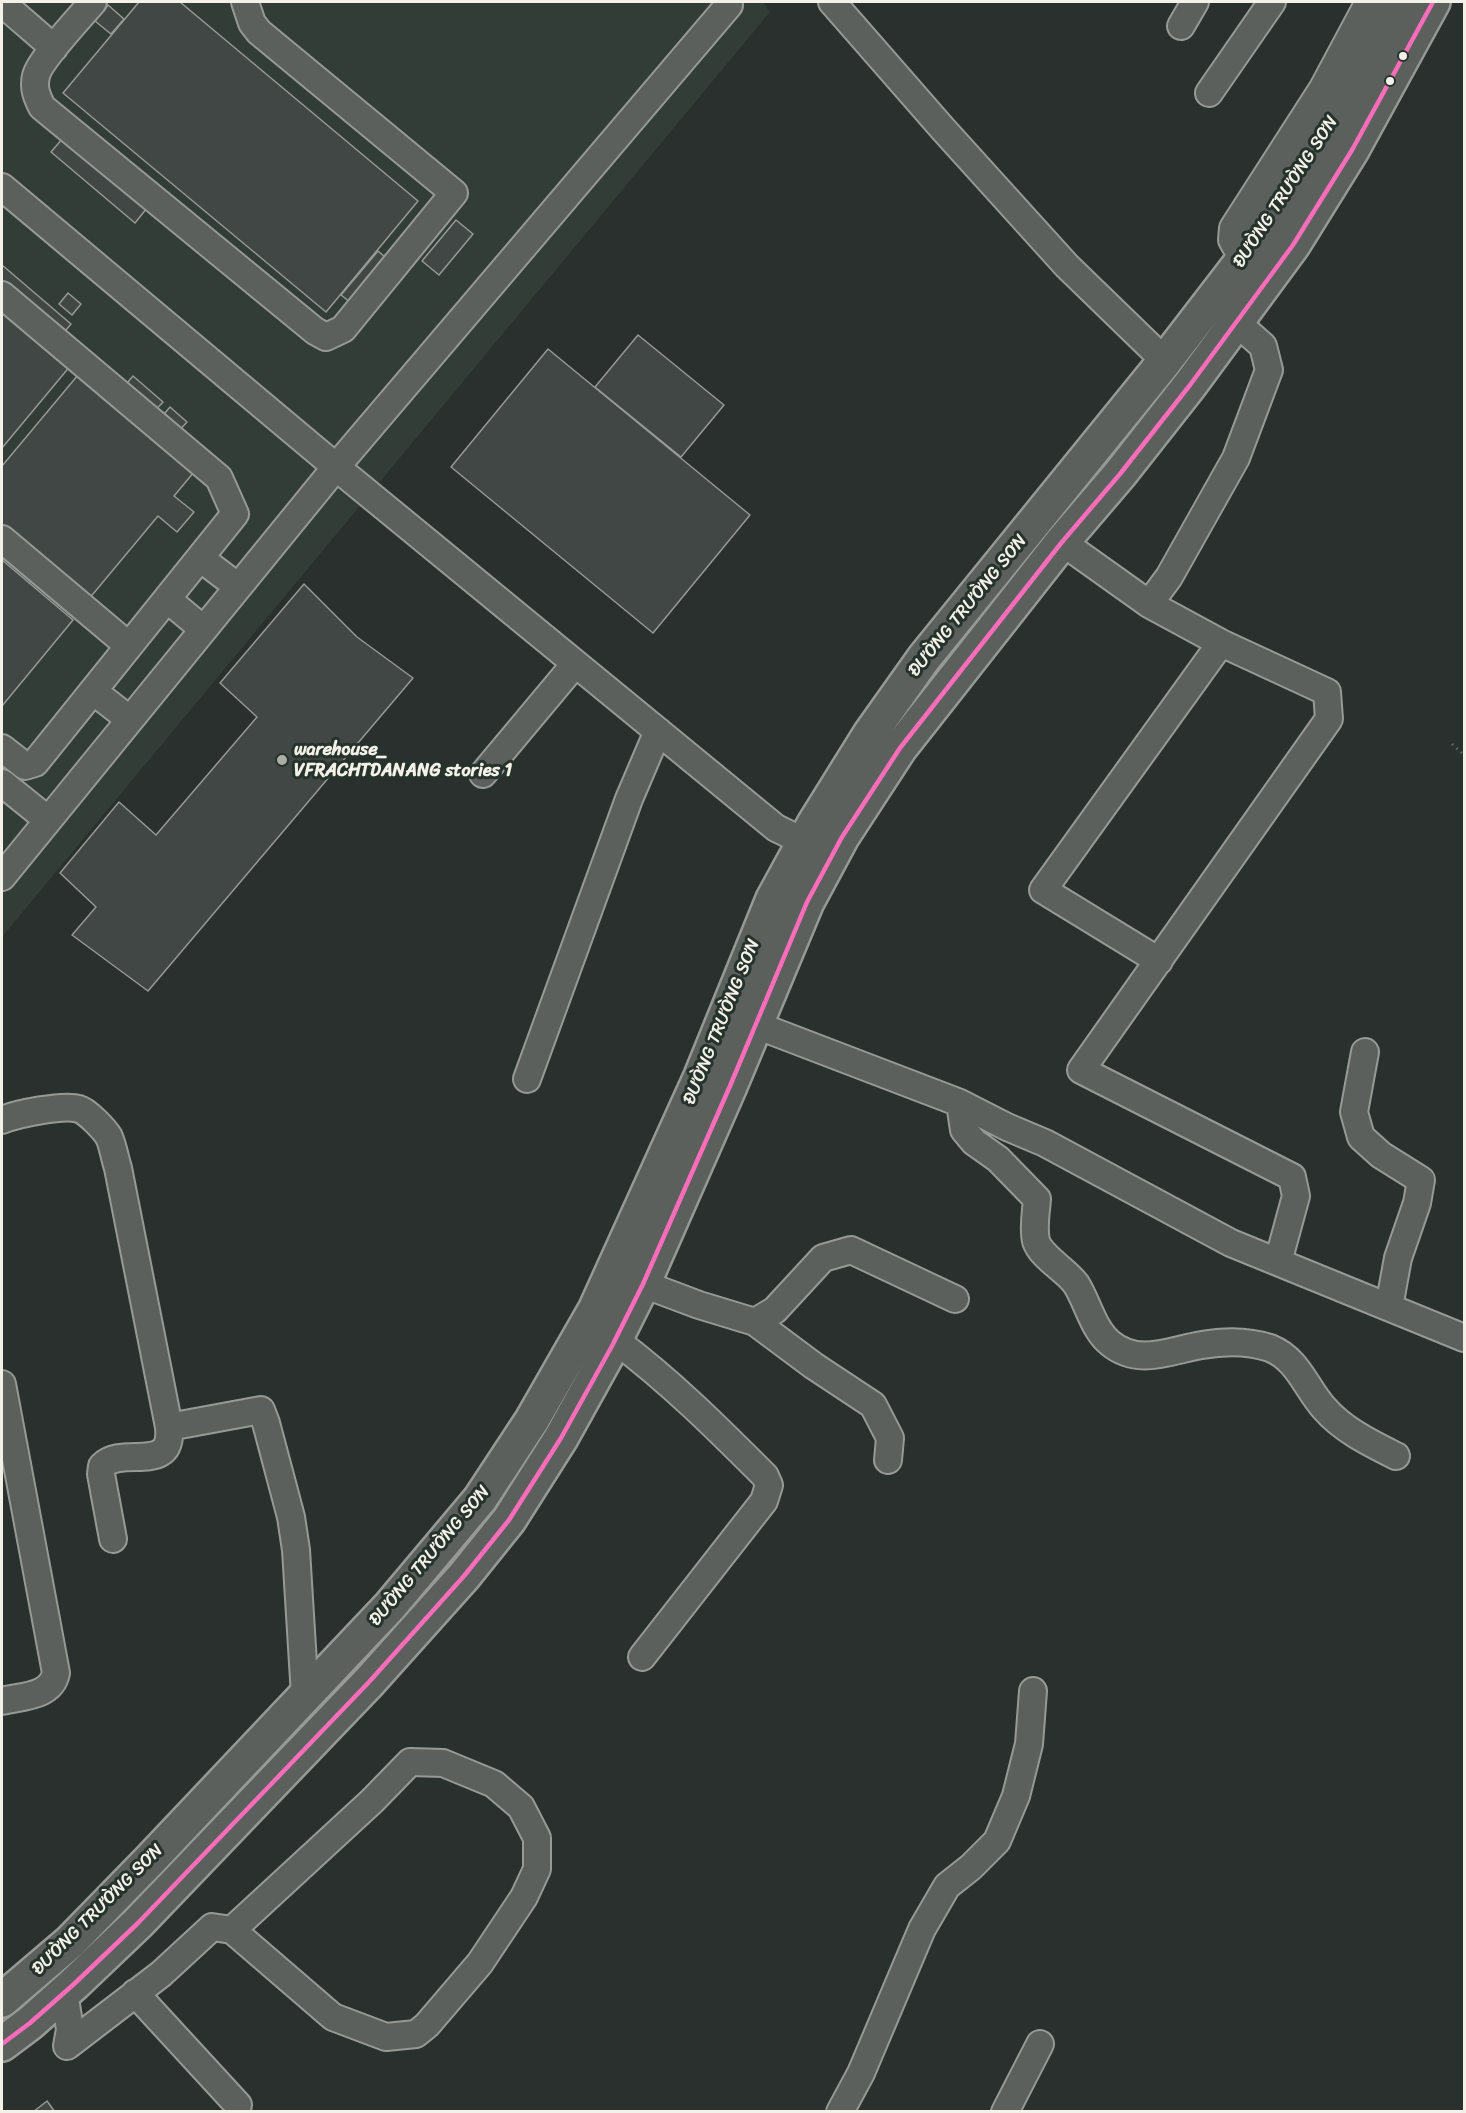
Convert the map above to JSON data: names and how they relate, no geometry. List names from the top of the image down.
{
  "streets": {
    "highway": ["ĐƯỜNG TRƯỜNG SƠN"]
  },
  "places": ["warehouse_ VFRACHTDANANG stories 1"]
}
